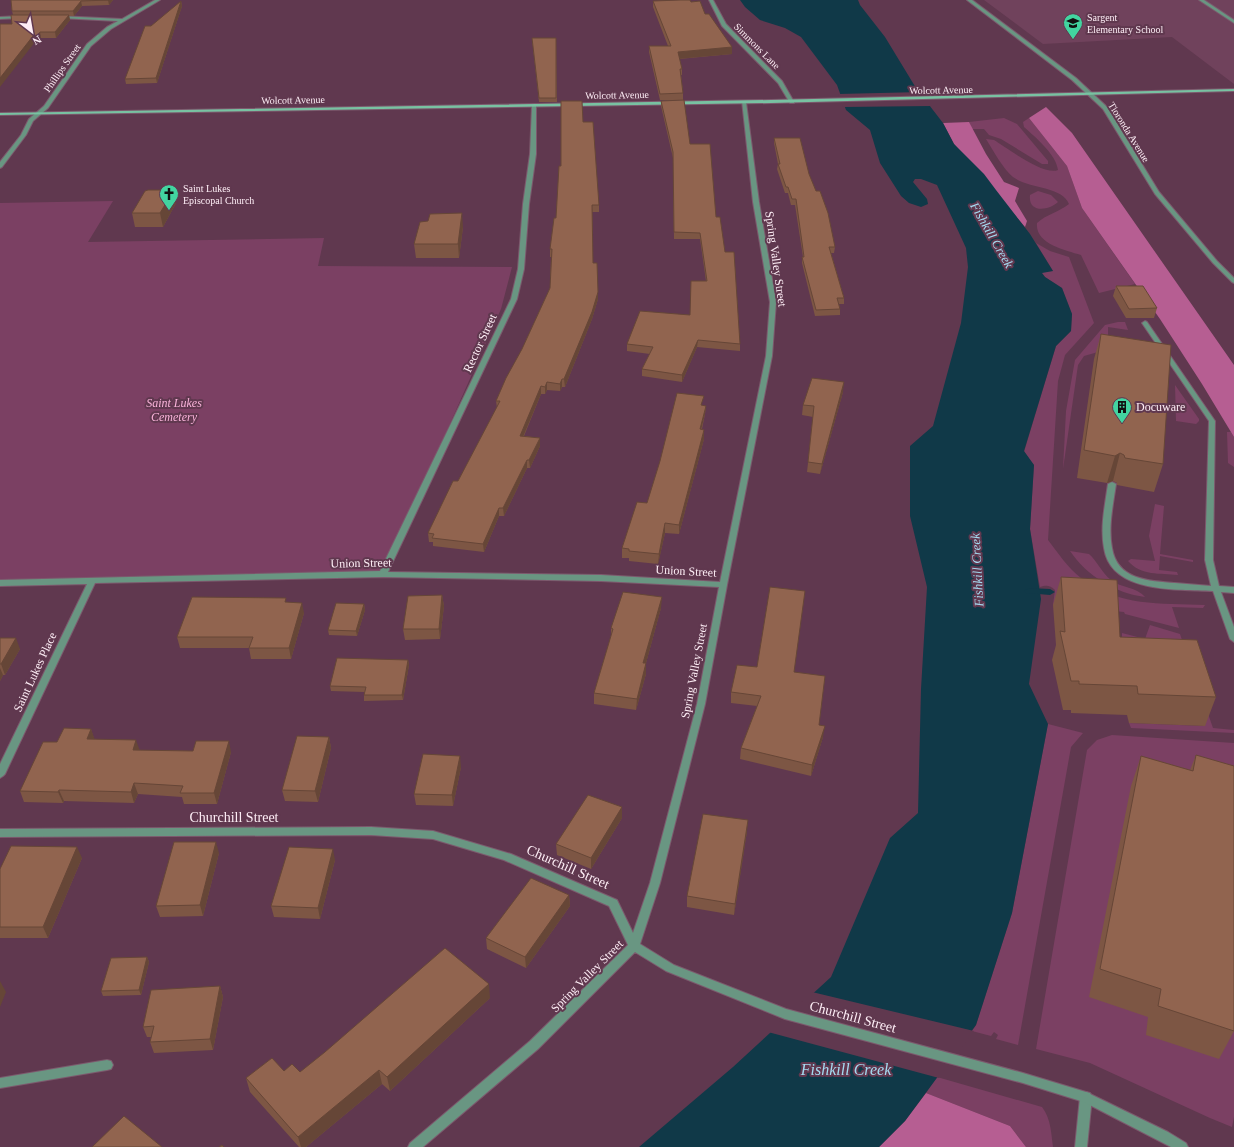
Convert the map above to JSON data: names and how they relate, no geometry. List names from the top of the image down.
{
  "streets": {
    "main road": ["Wolcott Avenue"],
    "street": [
      "Simmons Lane",
      "Phillips Street",
      "Tioronda Avenue",
      "Spring Valley Street",
      "Rector Street",
      "Union Street",
      "Saint Lukes Place",
      "Churchill Street"
    ]
  },
  "crossings": [
    ["Simmons Lane", "Wolcott Avenue"],
    ["Phillips Street", "Wolcott Avenue"],
    ["Wolcott Avenue", "Tioronda Avenue"],
    ["Wolcott Avenue", "Spring Valley Street"],
    ["Wolcott Avenue", "Rector Street"],
    ["Spring Valley Street", "Union Street"],
    ["Spring Valley Street", "Churchill Street"],
    ["Rector Street", "Union Street"],
    ["Union Street", "Saint Lukes Place"]
  ],
  "water": ["Fishkill Creek"],
  "parks": ["Saint Lukes Cemetery"],
  "places": {
    "school or university": ["Sargent Elementary School"],
    "church": ["Saint Lukes Episcopal Church"],
    "building": ["Docuware"]
  },
  "north": "bottom right"
}
